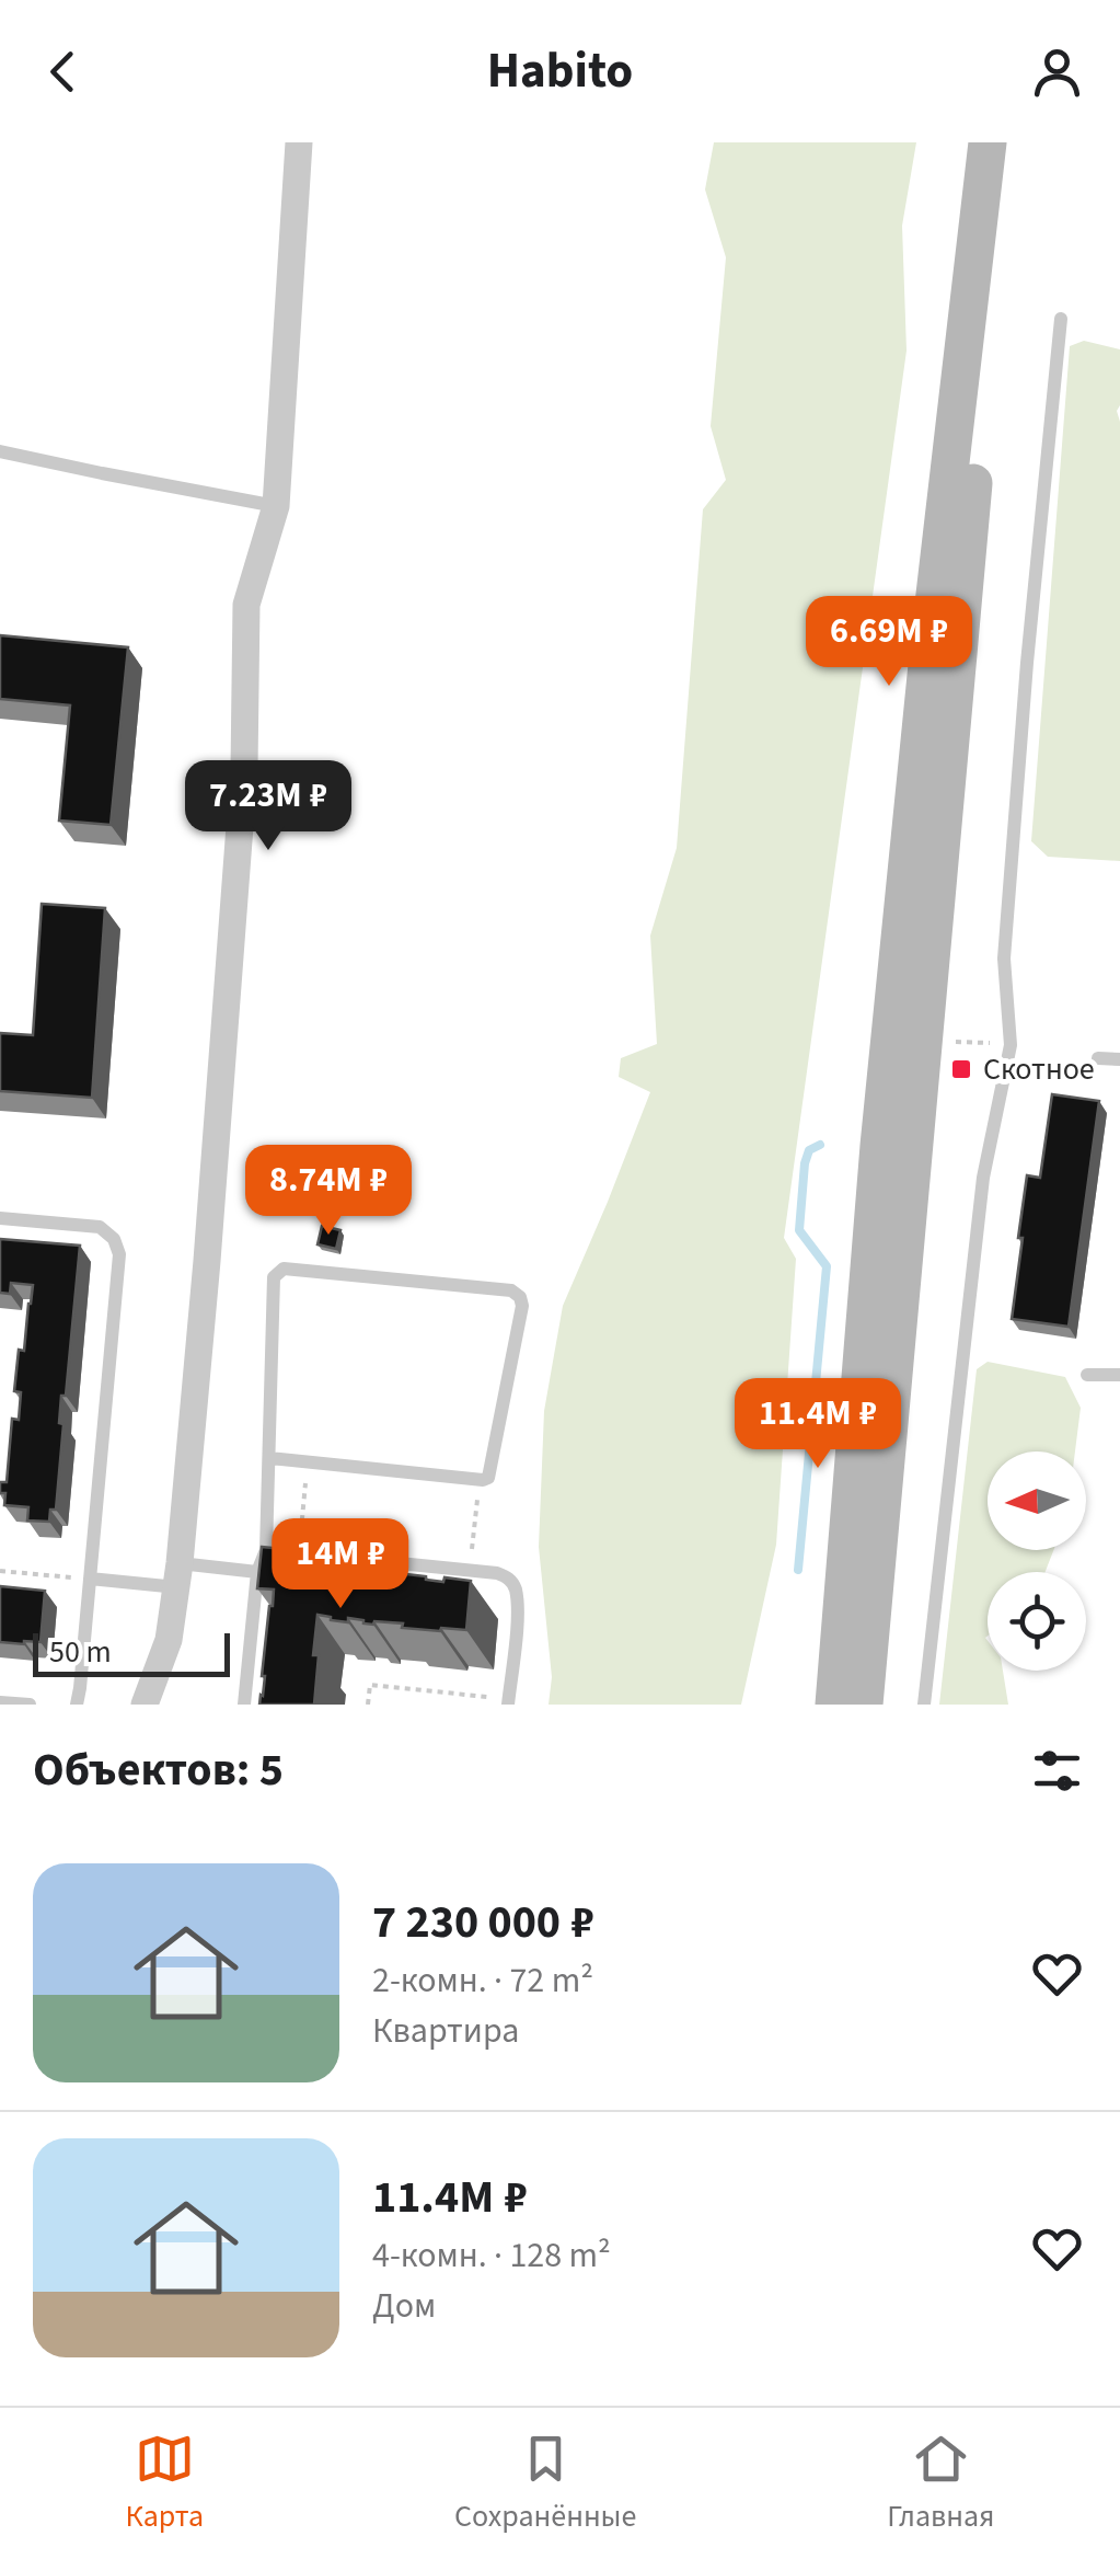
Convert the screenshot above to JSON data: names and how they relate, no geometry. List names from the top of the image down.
{
  "places": {
    "transit": ["Скотное"]
  },
  "scale_bar": "50 m",
  "north": "left",
  "page": {
    "header": "Habito",
    "price": [
      "6.69M ₽",
      "7.23M ₽",
      "8.74M ₽",
      "11.4M ₽",
      "14M ₽"
    ],
    "scale": "50 m",
    "heading": "Объектов: 5",
    "list": [
      {
        "name": "7 230 000 ₽",
        "note": "2-комн. · 72 m² · Квартира"
      },
      {
        "name": "11.4M ₽",
        "note": "4-комн. · 128 m² · Дом"
      }
    ],
    "tabs": ["Карта", "Сохранённые", "Главная"]
  }
}
